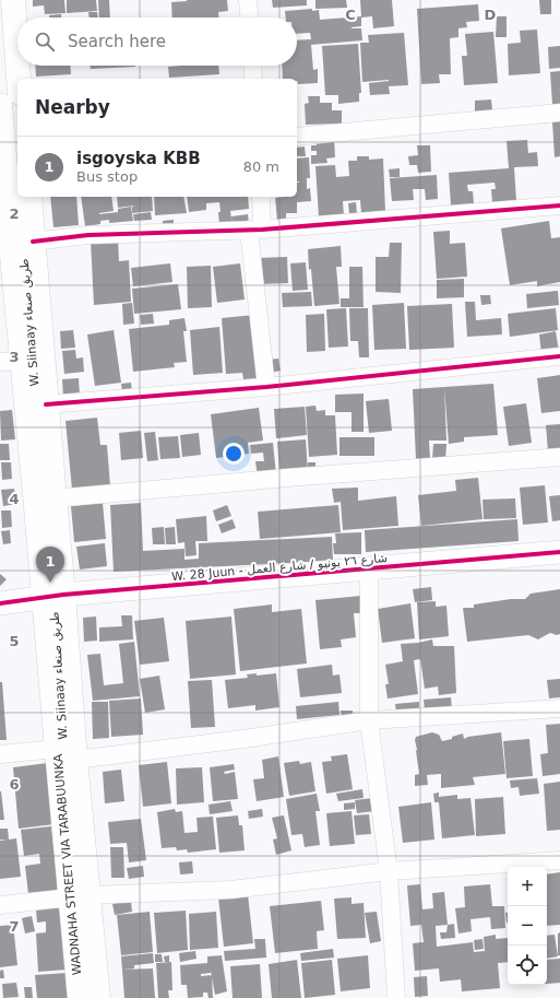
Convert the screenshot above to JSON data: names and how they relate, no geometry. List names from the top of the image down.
{
  "streets": {
    "main road": ["W. Siinaay طريق صنعاء", "WADNAHA STREET VIA TARABUUNKA"],
    "street": ["W. 28 Juun - شارع ٢٦ يونيو / شارع العمل"]
  },
  "crossings": [
    ["W. Siinaay طريق صنعاء", "W. 28 Juun - شارع ٢٦ يونيو / شارع العمل"],
    ["W. Siinaay طريق صنعاء", "WADNAHA STREET VIA TARABUUNKA"]
  ],
  "page": {
    "search": "Search here",
    "heading": "Nearby",
    "list": [
      {
        "mark": "1",
        "name": "isgoyska KBB",
        "note": "Bus stop",
        "value": "80 m"
      }
    ],
    "pins": "1",
    "map_buttons": ["+", "−"]
  },
  "grid": {
    "columns": ["C", "D"],
    "rows": [
      "2",
      "3",
      "4",
      "5",
      "6",
      "7"
    ]
  }
}
